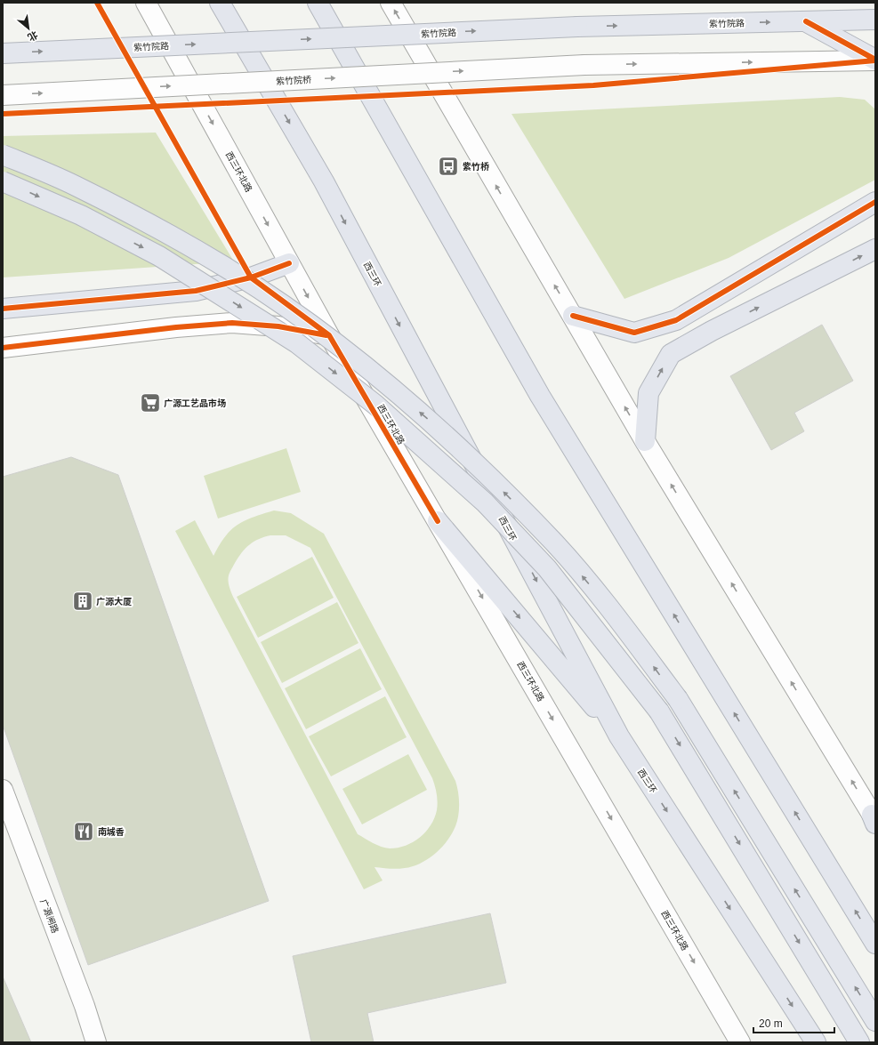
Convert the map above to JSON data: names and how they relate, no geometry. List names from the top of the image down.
{
  "streets": {
    "highway": ["紫竹院路", "西三环"],
    "street": ["紫竹院桥", "西三环北路", "广源闸路"]
  },
  "one_way": ["紫竹院路", "紫竹院桥", "西三环北路"],
  "places": {
    "bus stop": ["紫竹桥"],
    "supermarket": ["广源工艺品市场"],
    "building": ["广源大厦"],
    "restaurant": ["南城香"]
  },
  "scale_bar": "20 m",
  "north": "bottom right"
}
